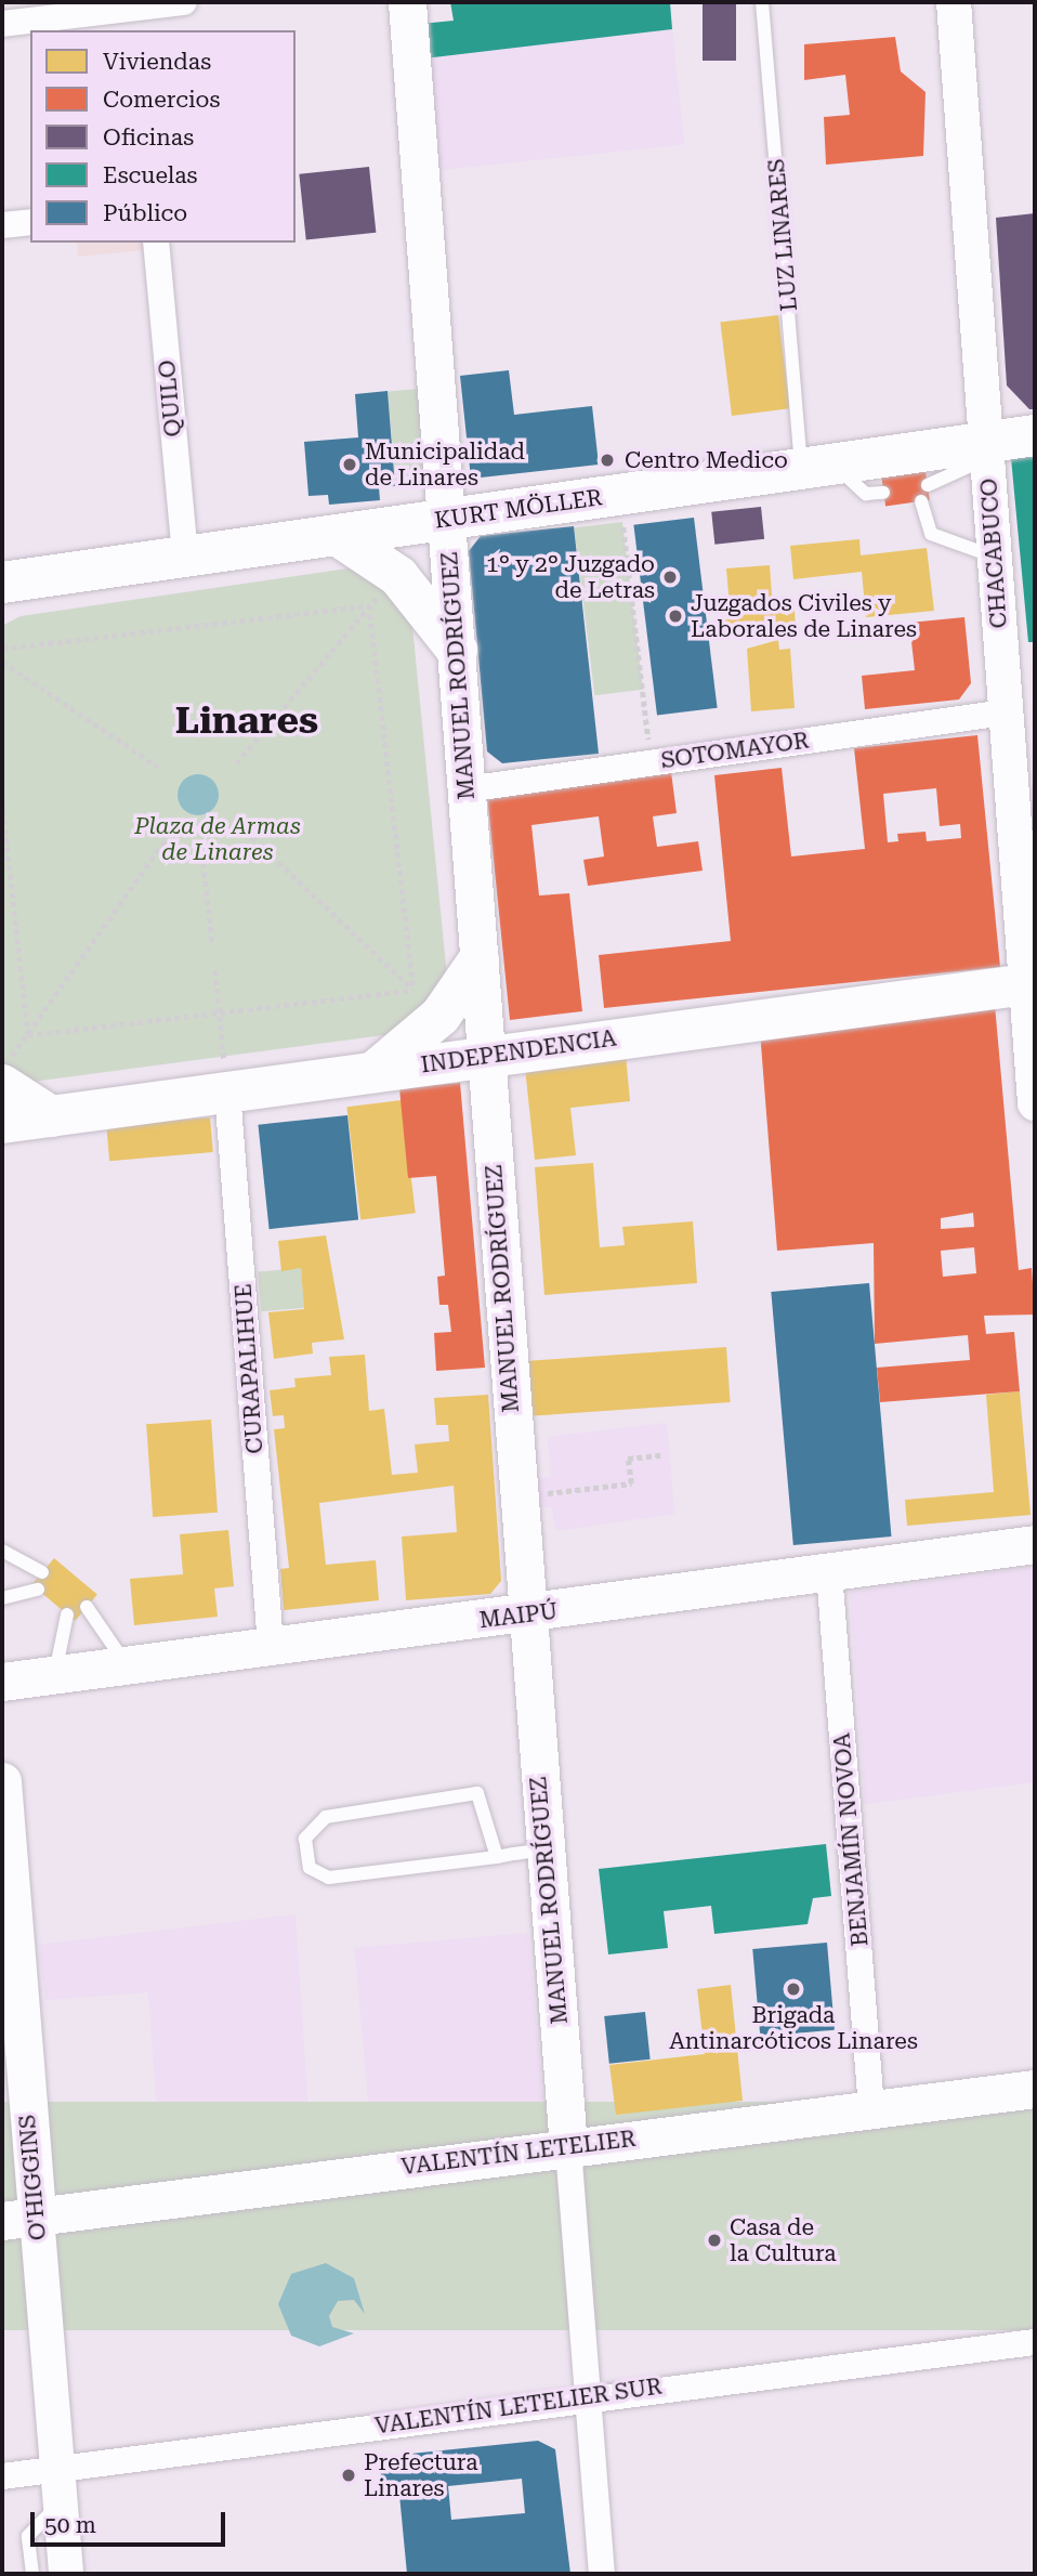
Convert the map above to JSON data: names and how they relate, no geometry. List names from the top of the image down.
{
  "streets": {
    "main road": [
      "KURT MÖLLER",
      "MANUEL RODRÍGUEZ",
      "INDEPENDENCIA",
      "MAIPÚ",
      "VALENTÍN LETELIER",
      "O'HIGGINS"
    ],
    "street": [
      "QUILO",
      "CHACABUCO",
      "SOTOMAYOR",
      "CURAPALIHUE",
      "BENJAMÍN NOVOA",
      "VALENTÍN LETELIER SUR"
    ],
    "lane": ["LUZ LINARES"]
  },
  "crossings": [
    ["LUZ LINARES", "KURT MÖLLER"],
    ["QUILO", "KURT MÖLLER"],
    ["KURT MÖLLER", "CHACABUCO"],
    ["KURT MÖLLER", "MANUEL RODRÍGUEZ"],
    ["CHACABUCO", "SOTOMAYOR"],
    ["CHACABUCO", "INDEPENDENCIA"],
    ["MANUEL RODRÍGUEZ", "SOTOMAYOR"],
    ["MANUEL RODRÍGUEZ", "INDEPENDENCIA"],
    ["MANUEL RODRÍGUEZ", "MAIPÚ"],
    ["MANUEL RODRÍGUEZ", "VALENTÍN LETELIER"],
    ["MANUEL RODRÍGUEZ", "VALENTÍN LETELIER SUR"],
    ["INDEPENDENCIA", "CURAPALIHUE"],
    ["CURAPALIHUE", "MAIPÚ"],
    ["MAIPÚ", "BENJAMÍN NOVOA"],
    ["BENJAMÍN NOVOA", "VALENTÍN LETELIER"],
    ["VALENTÍN LETELIER", "O'HIGGINS"],
    ["O'HIGGINS", "VALENTÍN LETELIER SUR"]
  ],
  "districts": ["Linares"],
  "parks": ["Plaza de Armas de Linares"],
  "places": [
    "Centro Medico",
    "Municipalidad de Linares",
    "1° y 2° Juzgado de Letras",
    "Juzgados Civiles y Laborales de Linares",
    "Brigada Antinarcóticos Linares",
    "Casa de la Cultura",
    "Prefectura Linares"
  ],
  "legend": [
    "Viviendas",
    "Comercios",
    "Oficinas",
    "Escuelas",
    "Público"
  ],
  "scale_bar": "50 m"
}
